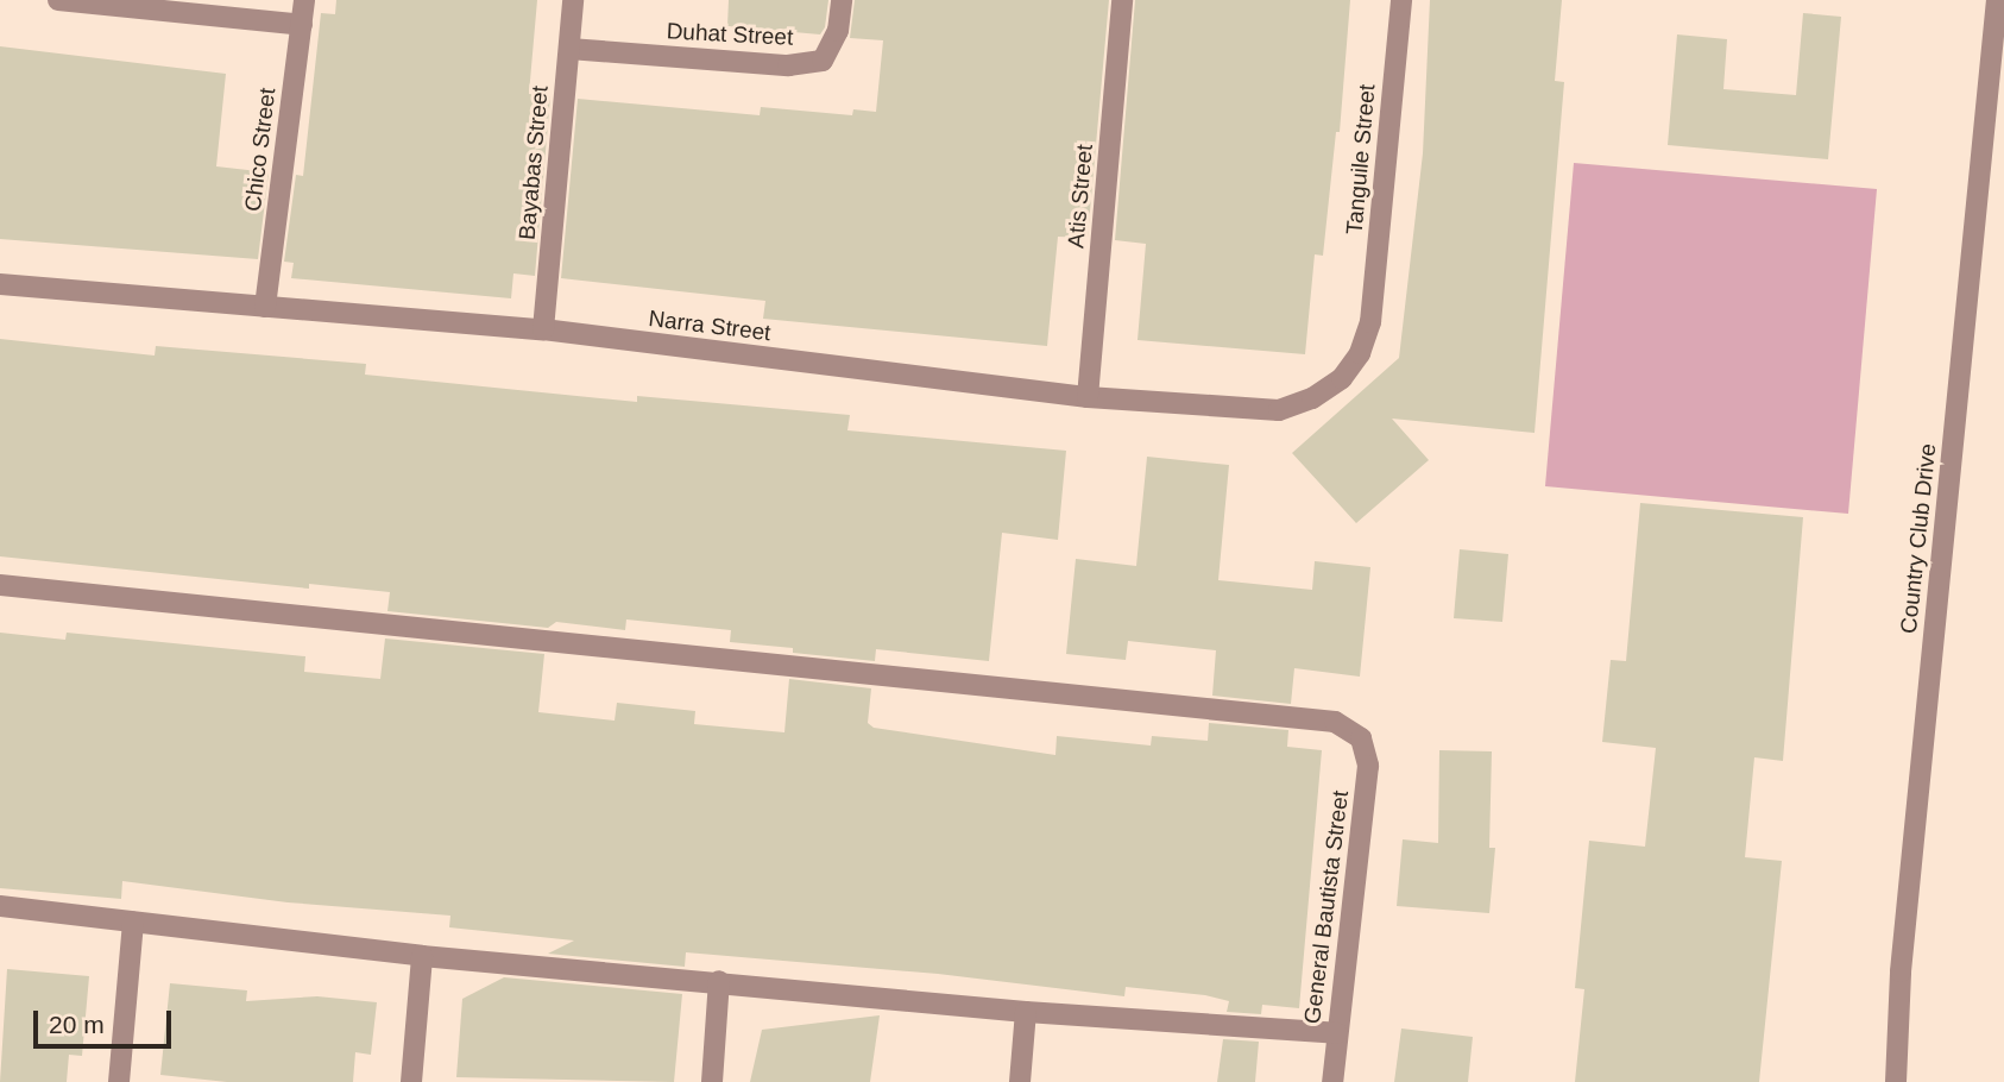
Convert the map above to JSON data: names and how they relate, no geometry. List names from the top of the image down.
{
  "streets": {
    "street": [
      "Duhat Street",
      "Chico Street",
      "Tanguile Street",
      "Bayabas Street",
      "Atis Street",
      "Narra Street",
      "Country Club Drive",
      "General Bautista Street"
    ]
  },
  "crossings": [
    ["Duhat Street", "Bayabas Street"],
    ["Chico Street", "Narra Street"],
    ["Tanguile Street", "Narra Street"],
    ["Bayabas Street", "Narra Street"],
    ["Atis Street", "Narra Street"]
  ],
  "scale_bar": "20 m"
}
